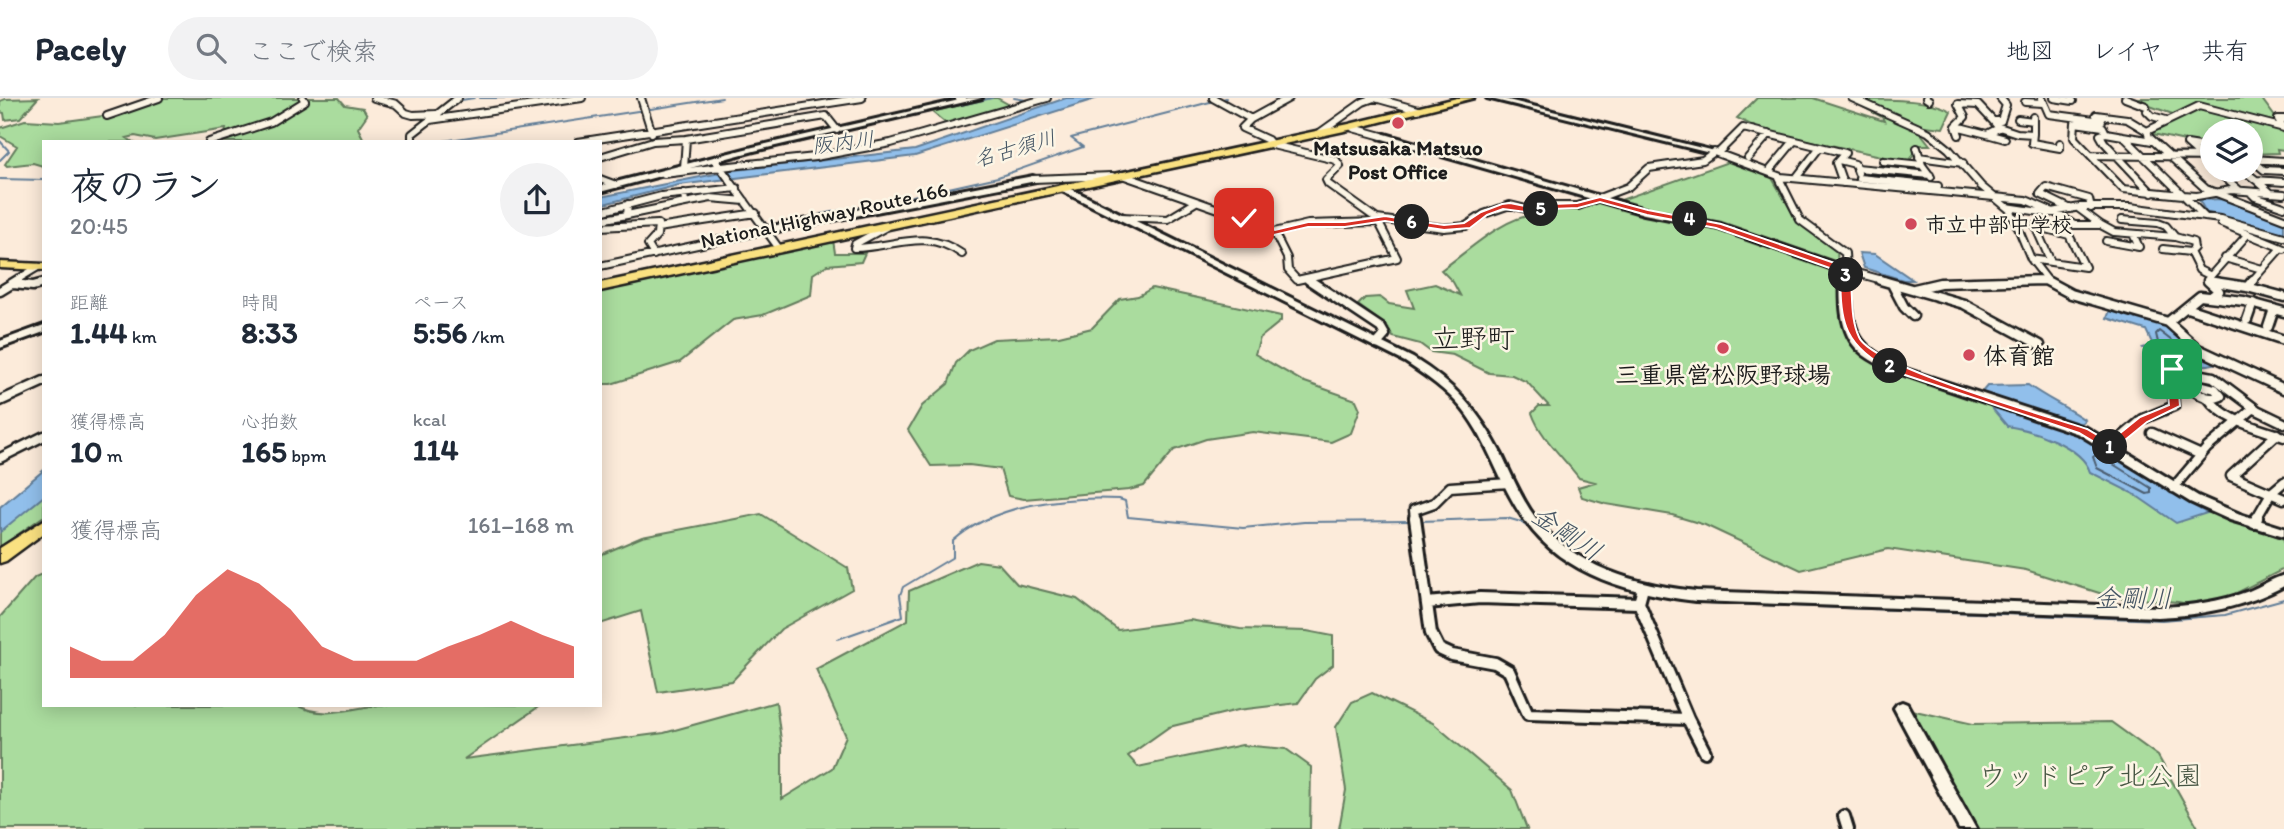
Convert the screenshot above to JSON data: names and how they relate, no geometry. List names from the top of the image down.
{
  "streets": {
    "highway": ["National Highway Route 166"]
  },
  "districts": ["立野町"],
  "water": ["阪内川", "名古須川", "金剛川"],
  "parks": ["ウッドピア北公園"],
  "places": [
    "Matsusaka Matsuo Post Office",
    "市立中部中学校",
    "三重県営松阪野球場",
    "体育館"
  ],
  "page": {
    "header": "Pacely",
    "search": "ここで検索",
    "nav": ["地図", "レイヤ", "共有"],
    "heading": ["夜のラン", "20:45"],
    "pins": [
      "5",
      "4",
      "6",
      "3",
      "2",
      "1"
    ],
    "stats": [
      ["距離", "1.44 km"],
      ["時間", "8:33"],
      ["ペース", "5:56 /km"],
      ["獲得標高", "10 m"],
      ["心拍数", "165 bpm"],
      ["kcal", "114"]
    ],
    "chart": ["獲得標高", "161–168 m"]
  }
}
